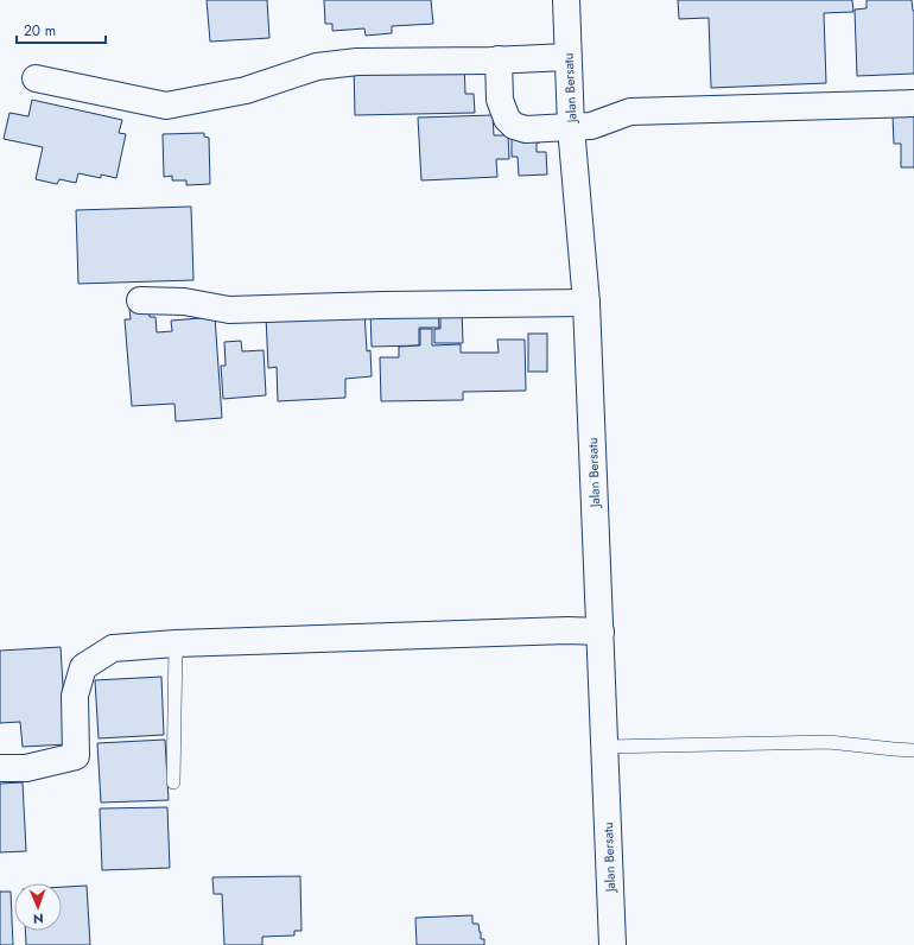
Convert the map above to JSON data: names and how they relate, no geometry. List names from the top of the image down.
{
  "streets": {
    "street": ["Jalan Bersatu"]
  },
  "scale_bar": "20 m",
  "north": "bottom"
}
